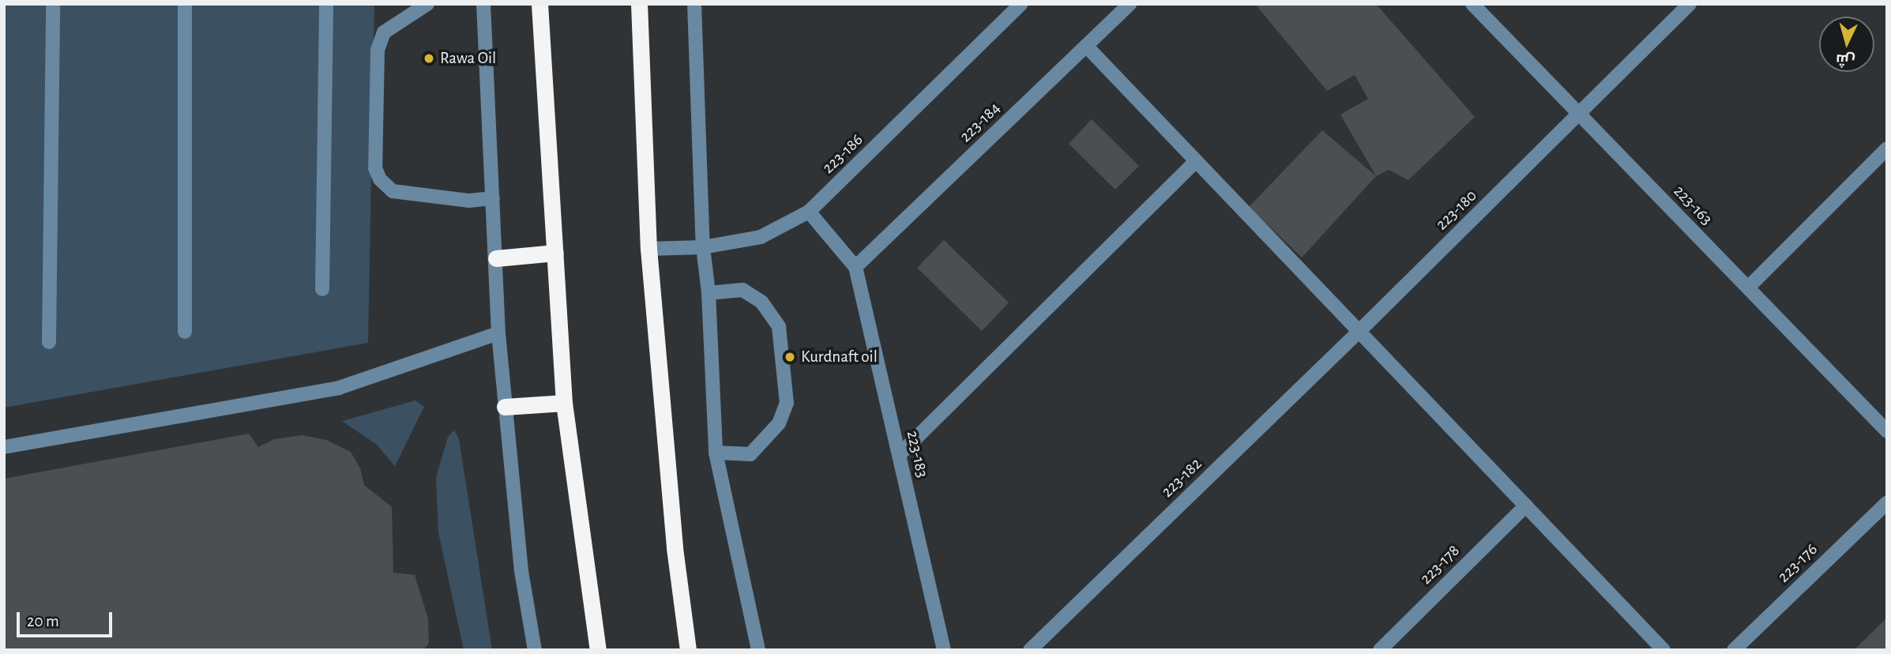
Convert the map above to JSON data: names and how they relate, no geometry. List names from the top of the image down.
{
  "streets": {
    "street": [
      "223-184",
      "223-186",
      "223-163",
      "223-180",
      "223-183",
      "223-182",
      "223-176",
      "223-178"
    ]
  },
  "crossings": [
    ["223-184", "223-183"],
    ["223-163", "223-180"],
    ["223-180", "223-182"]
  ],
  "places": ["Rawa Oil", "Kurdnaft oil"],
  "scale_bar": "20 m",
  "north": "bottom"
}
